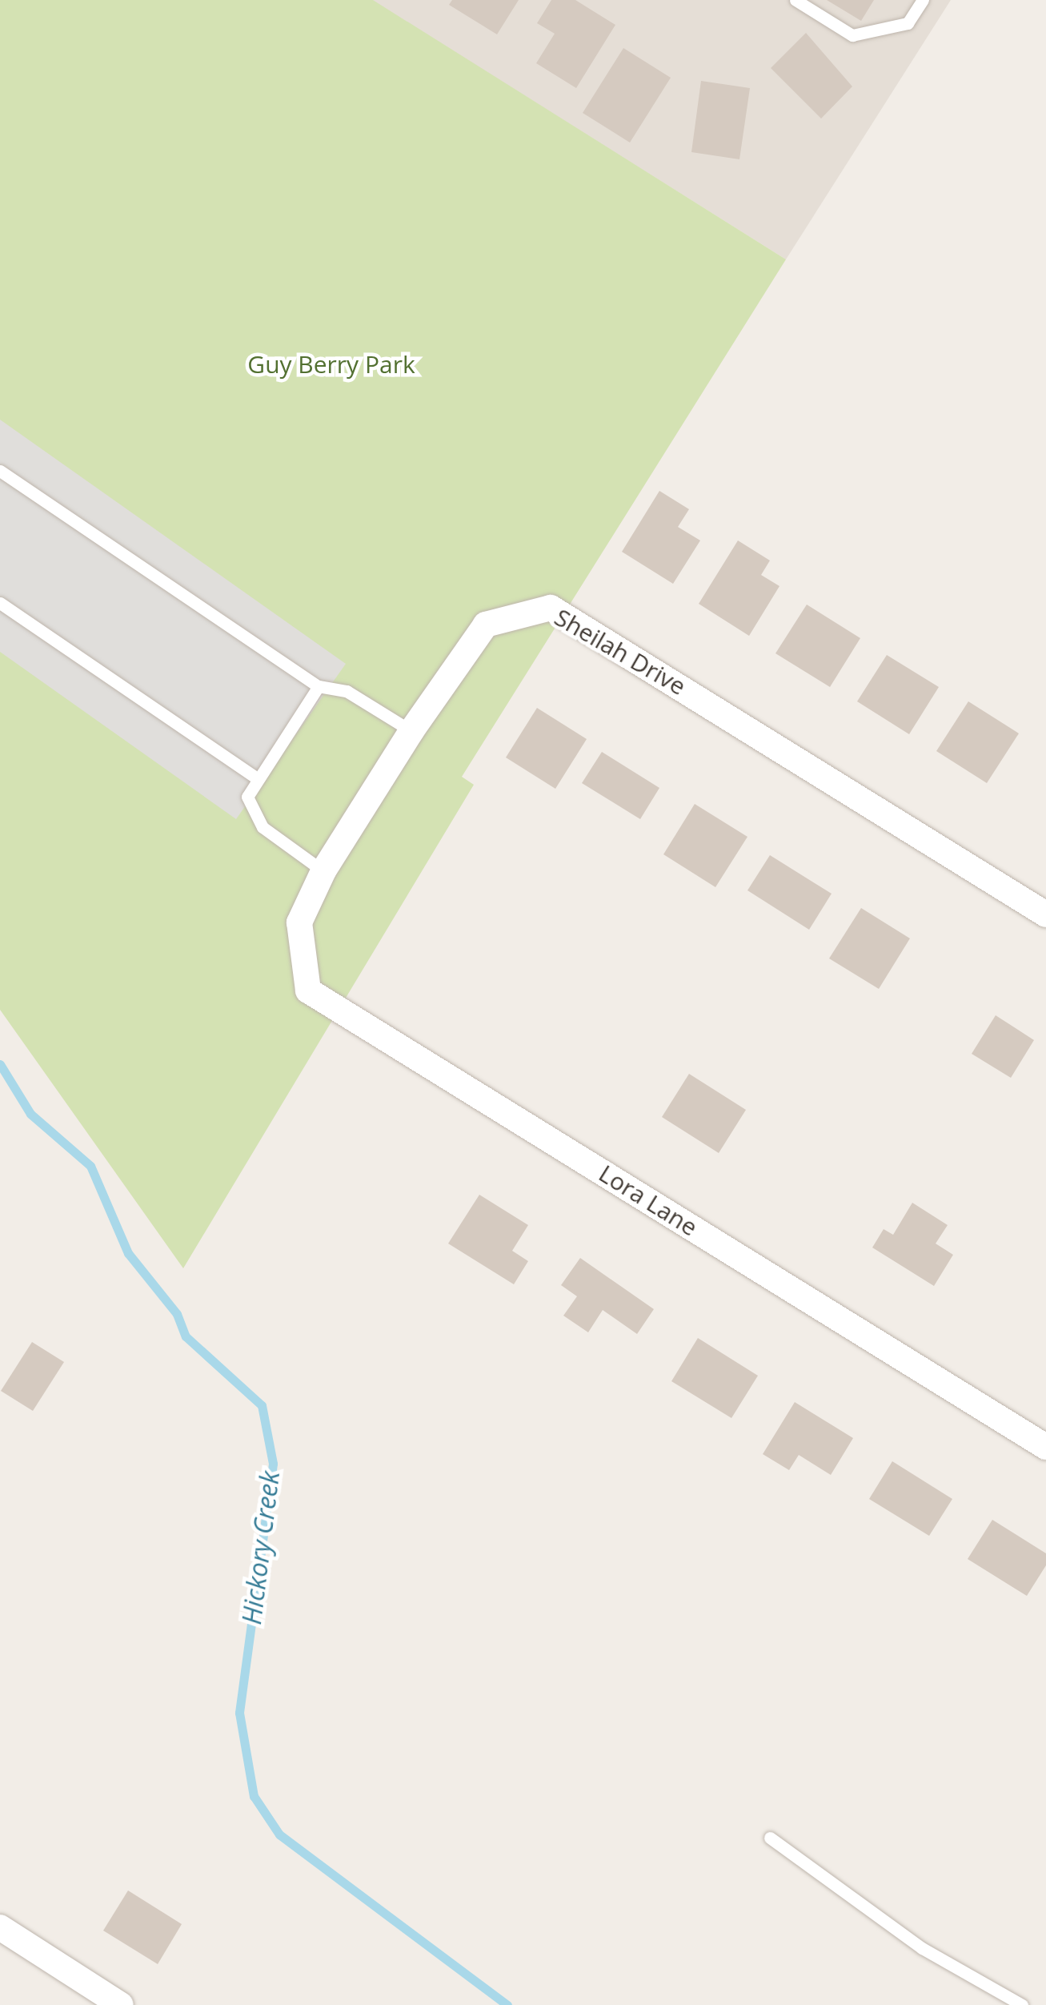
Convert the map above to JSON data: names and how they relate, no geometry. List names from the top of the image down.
{
  "streets": {
    "street": ["Sheilah Drive", "Lora Lane"]
  },
  "crossings": [
    ["Sheilah Drive", "Lora Lane"]
  ],
  "water": ["Hickory Creek"],
  "parks": ["Guy Berry Park"]
}
